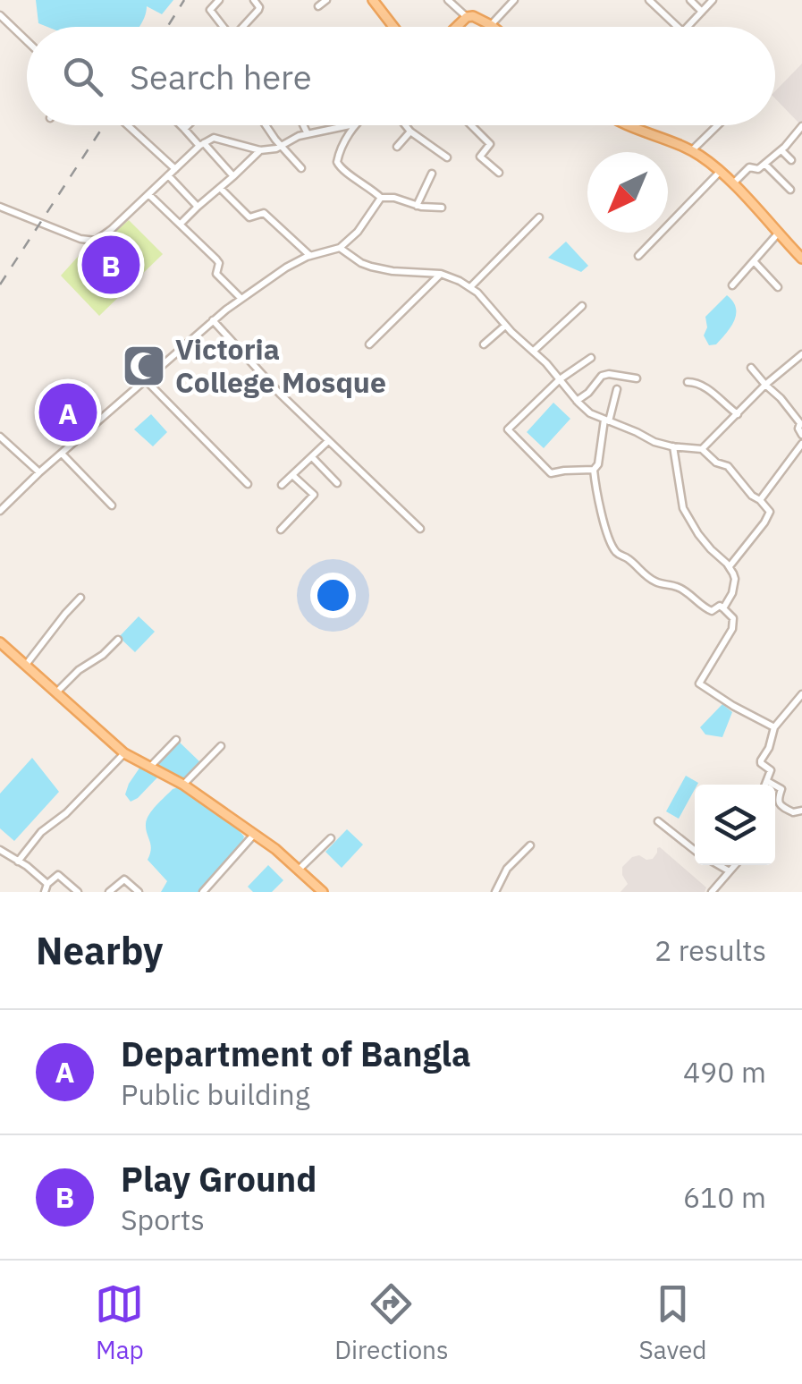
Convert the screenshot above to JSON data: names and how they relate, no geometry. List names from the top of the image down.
{
  "places": {
    "mosque": ["Victoria College Mosque"]
  },
  "north": "bottom left",
  "page": {
    "search": "Search here",
    "pins": ["B", "A"],
    "heading": ["Nearby", "2 results"],
    "list": [
      {
        "mark": "A",
        "name": "Department of Bangla",
        "note": "Public building",
        "value": "490 m"
      },
      {
        "mark": "B",
        "name": "Play Ground",
        "note": "Sports",
        "value": "610 m"
      }
    ],
    "nav": ["Map", "Directions", "Saved"]
  }
}
